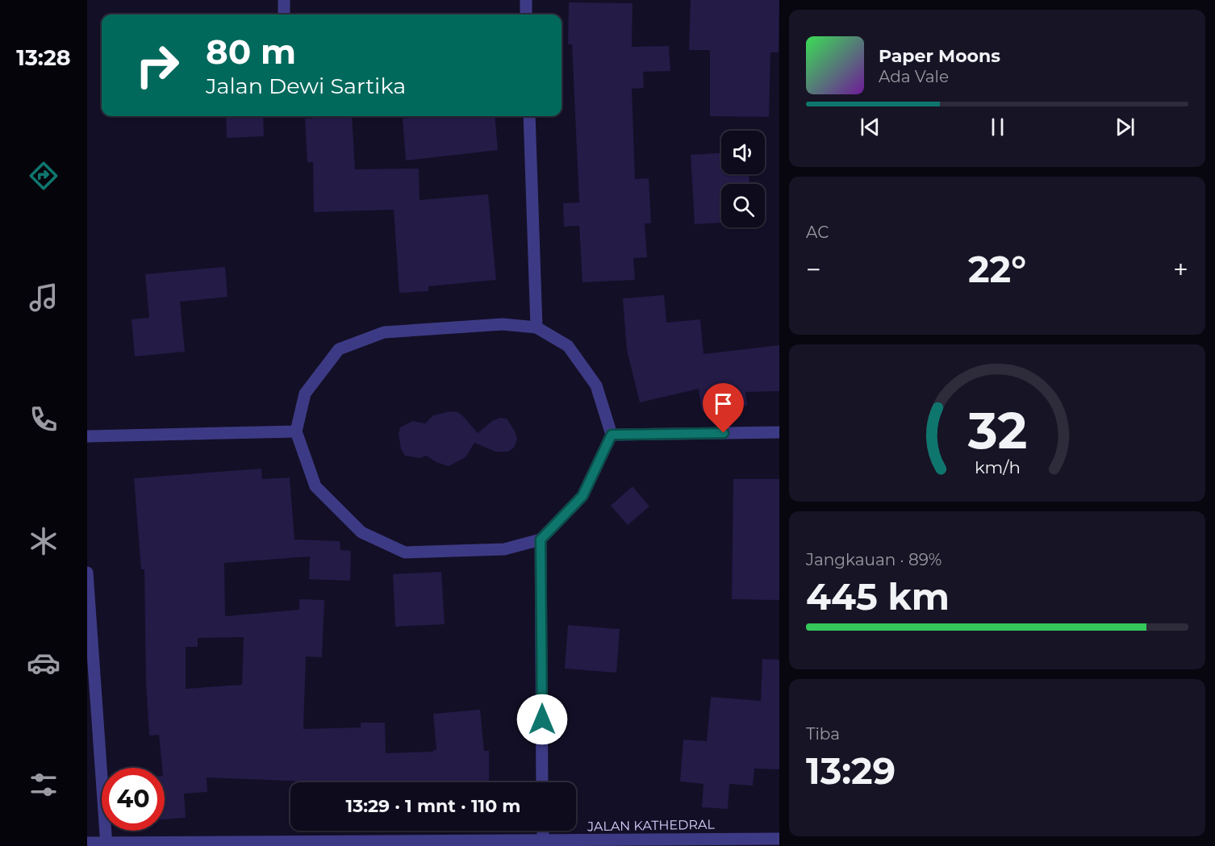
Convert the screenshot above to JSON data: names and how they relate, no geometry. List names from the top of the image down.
{
  "streets": {
    "street": ["JALAN KATHEDRAL"]
  },
  "page": {
    "tabs": "13:28",
    "turn": ["80 m", "Jalan Dewi Sartika"],
    "song": ["Paper Moons", "Ada Vale"],
    "tile": [
      "AC",
      ["Jangkauan · 89%", "445 km"],
      ["Tiba", "13:29"]
    ],
    "heat": ["−", "22°", "+"],
    "limit": "40",
    "trip": "13:29 · 1 mnt · 110 m",
    "gauge": ["32", "km/h"]
  }
}
